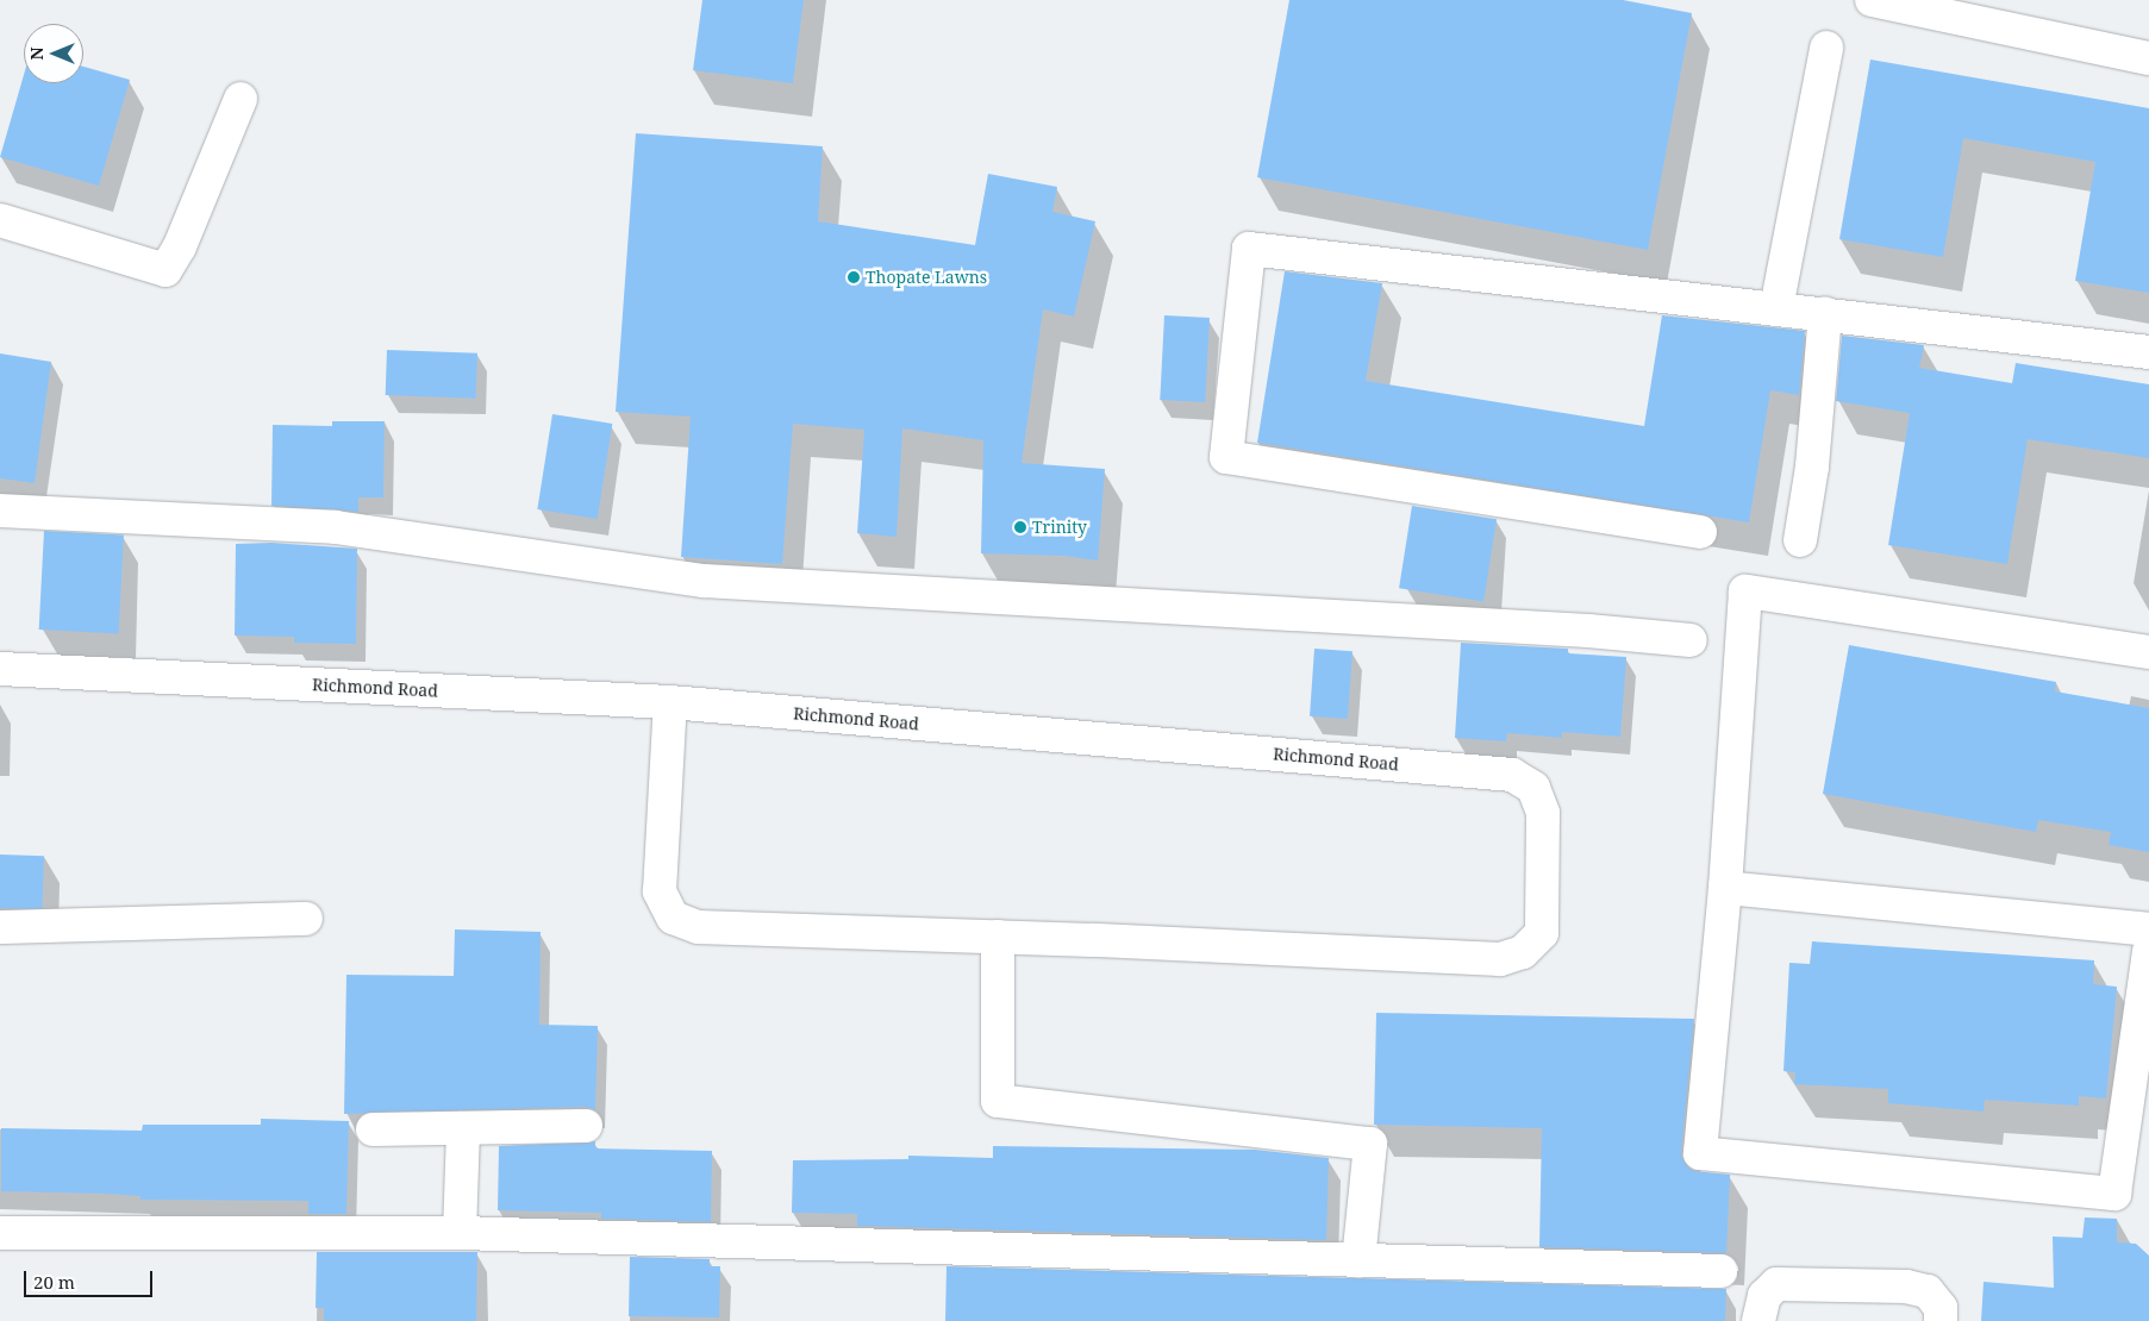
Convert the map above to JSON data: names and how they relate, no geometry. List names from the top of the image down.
{
  "streets": {
    "street": ["Richmond Road"]
  },
  "places": ["Thopate Lawns", "Trinity"],
  "scale_bar": "20 m",
  "north": "left"
}
